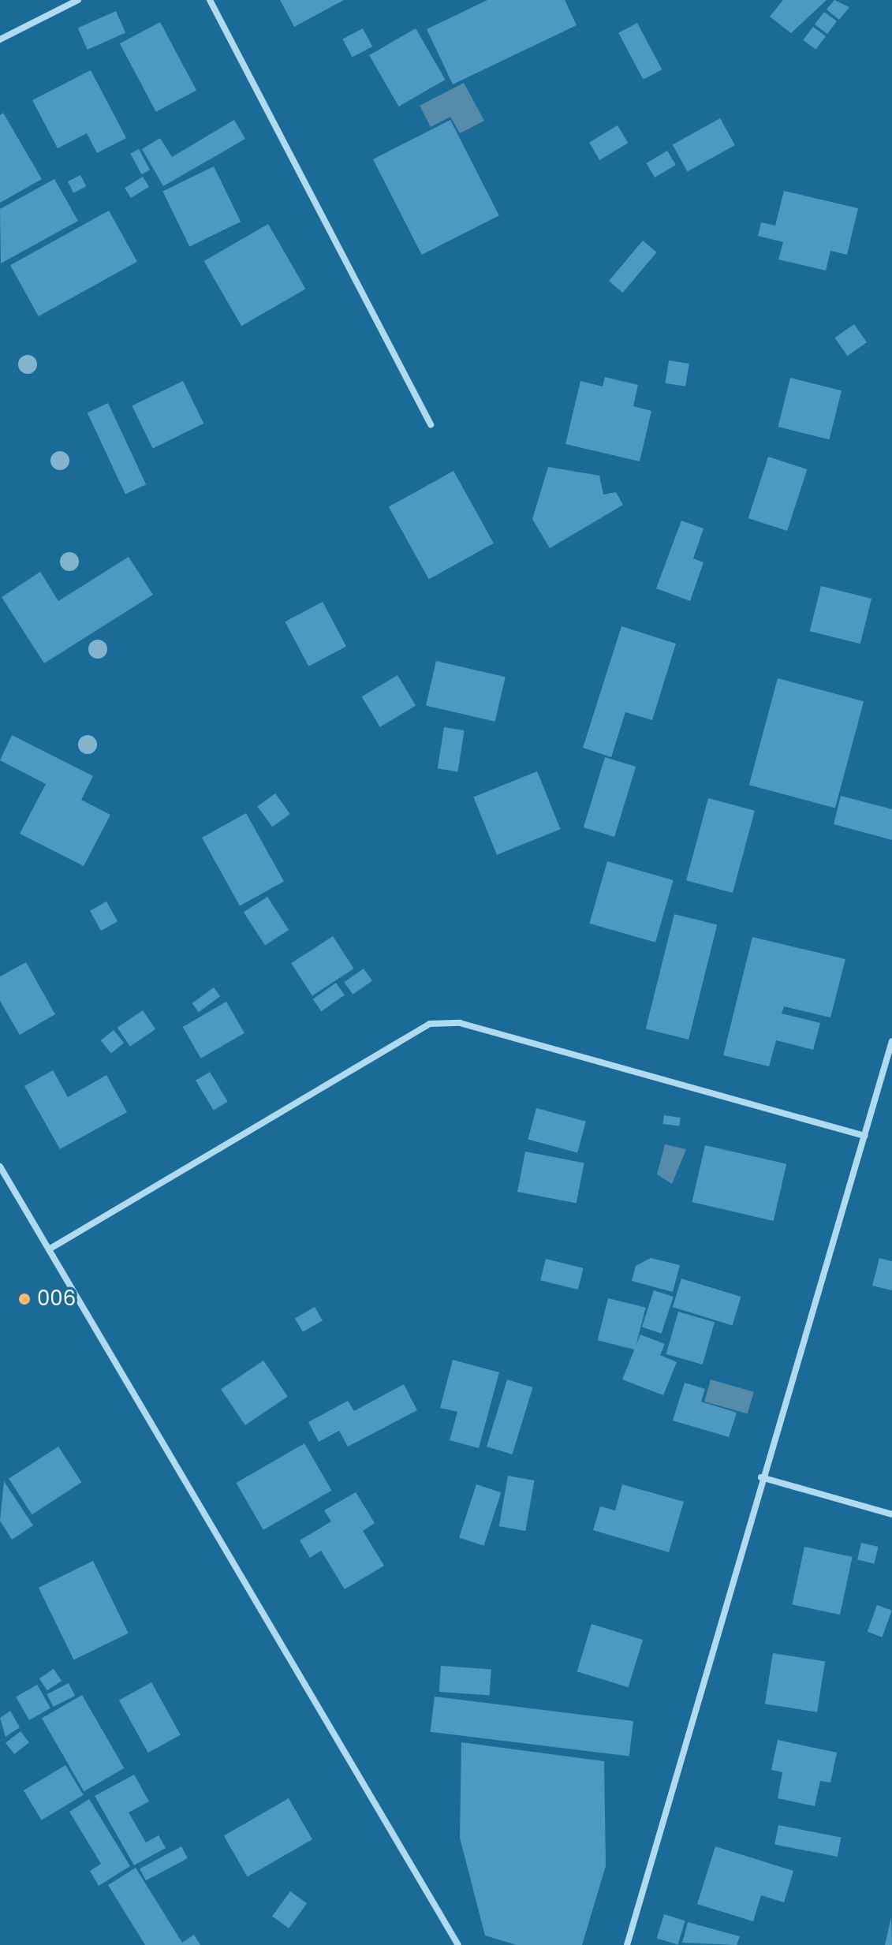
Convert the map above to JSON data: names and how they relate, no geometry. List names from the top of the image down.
{
  "places": ["006"]
}
